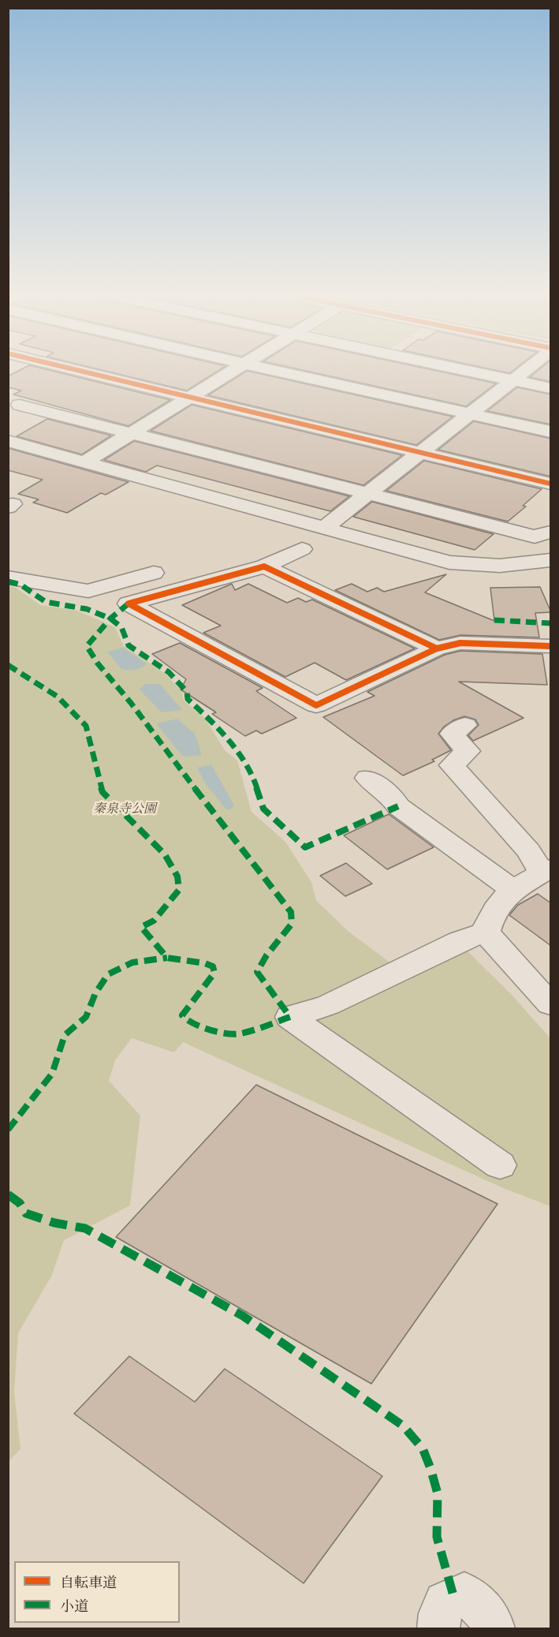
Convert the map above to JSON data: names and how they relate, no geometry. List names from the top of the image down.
{
  "parks": ["秦泉寺公園"],
  "legend": ["自転車道", "小道"]
}
